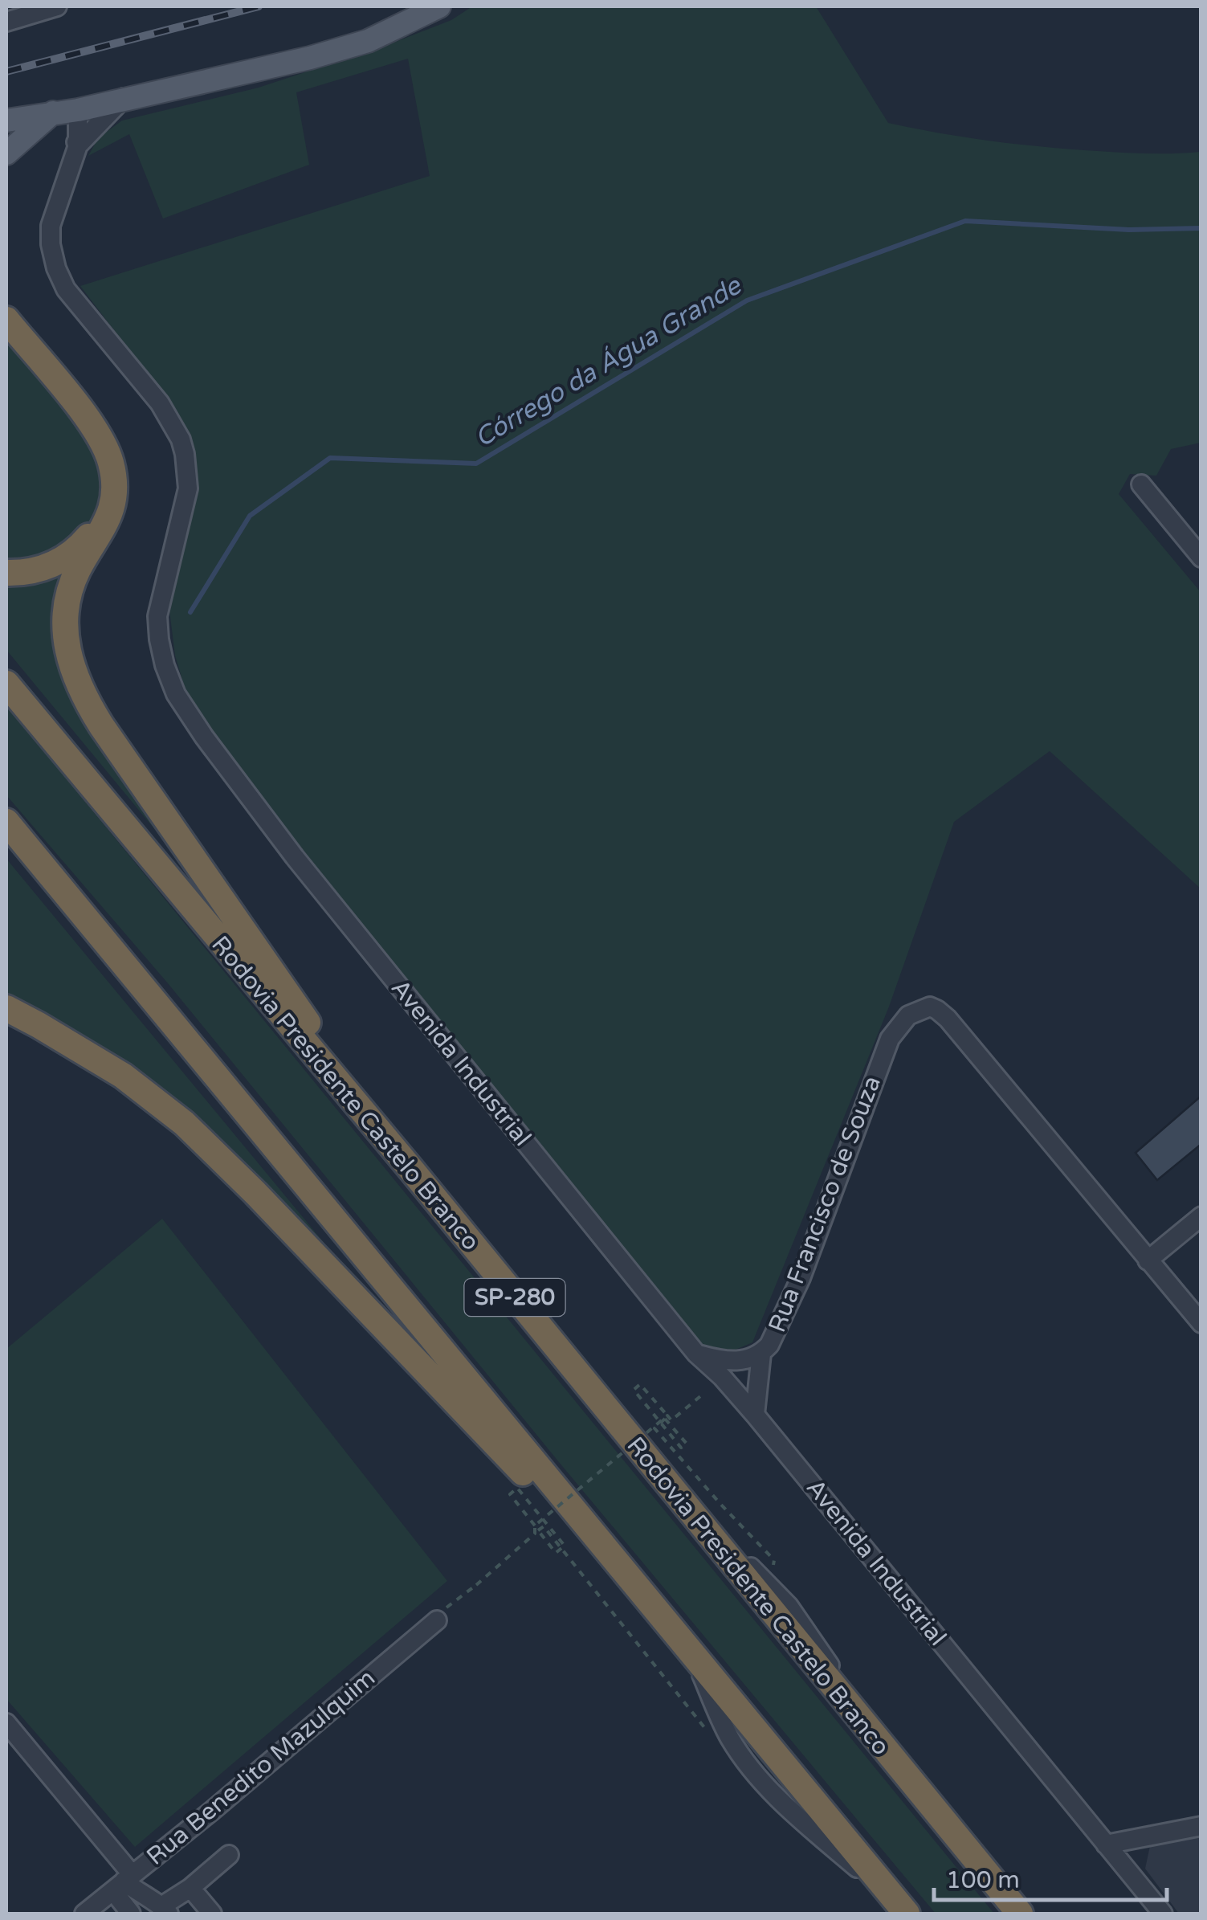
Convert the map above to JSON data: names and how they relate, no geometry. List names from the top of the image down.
{
  "streets": {
    "highway": ["Rodovia Presidente Castelo Branco", "SP-280"],
    "street": ["Avenida Industrial", "Rua Francisco de Souza", "Rua Benedito Mazulquim"]
  },
  "crossings": [
    ["Avenida Industrial", "Rua Francisco de Souza"]
  ],
  "water": ["Córrego da Água Grande"],
  "scale_bar": "100 m"
}
